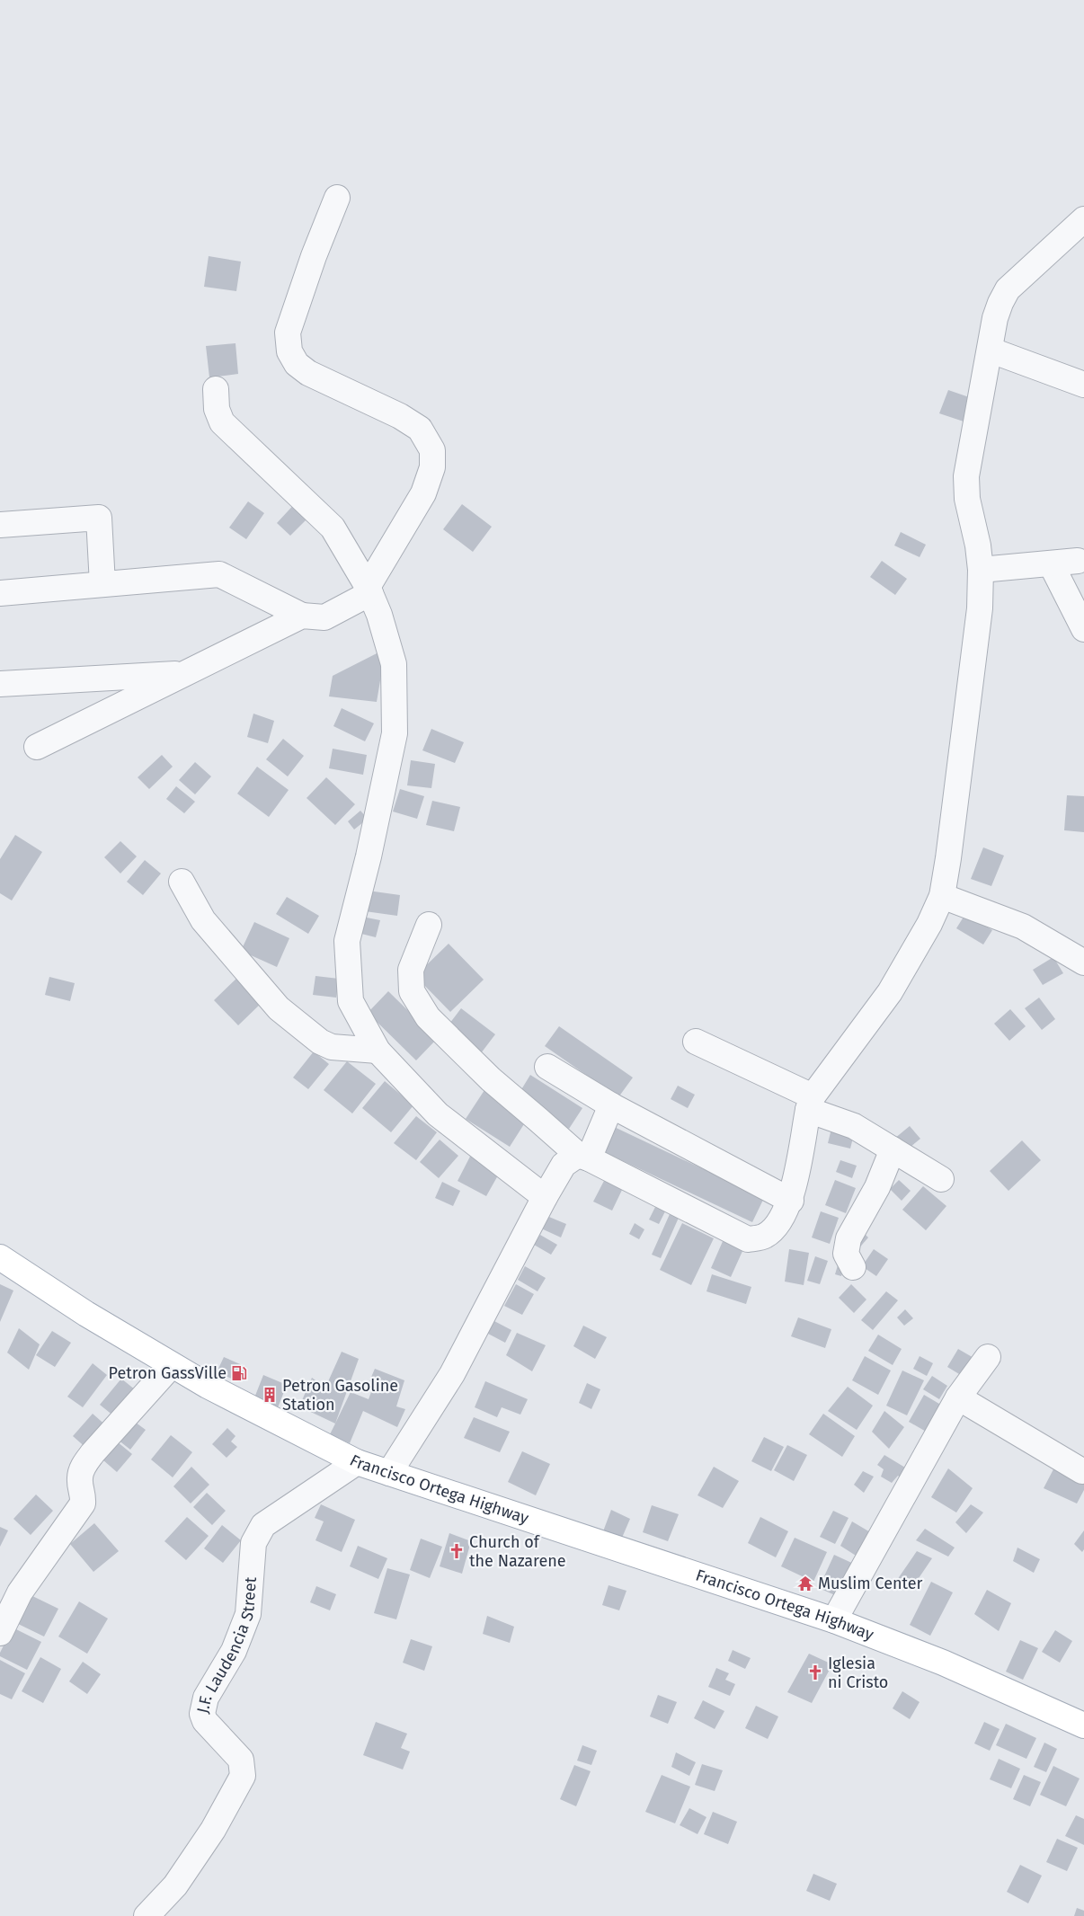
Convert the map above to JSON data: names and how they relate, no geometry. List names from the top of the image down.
{
  "streets": {
    "main road": ["Francisco Ortega Highway"],
    "street": ["J.F. Laudencia Street"]
  },
  "crossings": [
    ["Francisco Ortega Highway", "J.F. Laudencia Street"]
  ],
  "places": {
    "fuel station": ["Petron GassVille"],
    "building": ["Petron Gasoline Station"],
    "church": ["Church of the Nazarene", "Iglesia ni Cristo"],
    "temple": ["Muslim Center"]
  }
}
